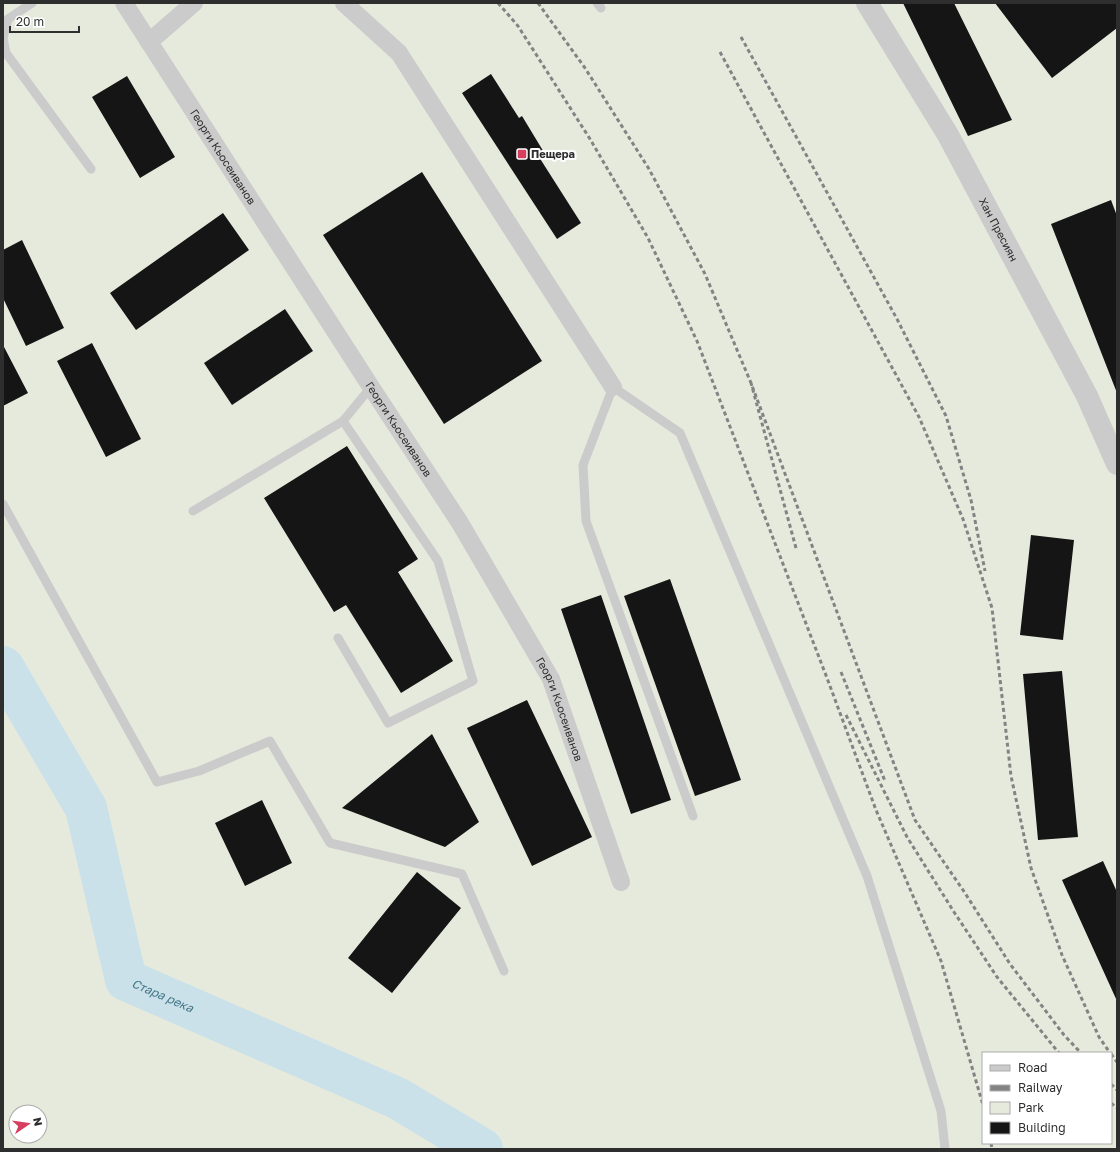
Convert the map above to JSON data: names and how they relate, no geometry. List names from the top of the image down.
{
  "streets": {
    "street": ["Георги Кьосеиванов", "Хан Пресиян"]
  },
  "water": ["Стара река"],
  "places": {
    "transit": ["Пещера"]
  },
  "legend": [
    "Road",
    "Railway",
    "Park",
    "Building"
  ],
  "scale_bar": "20 m",
  "north": "right"
}
